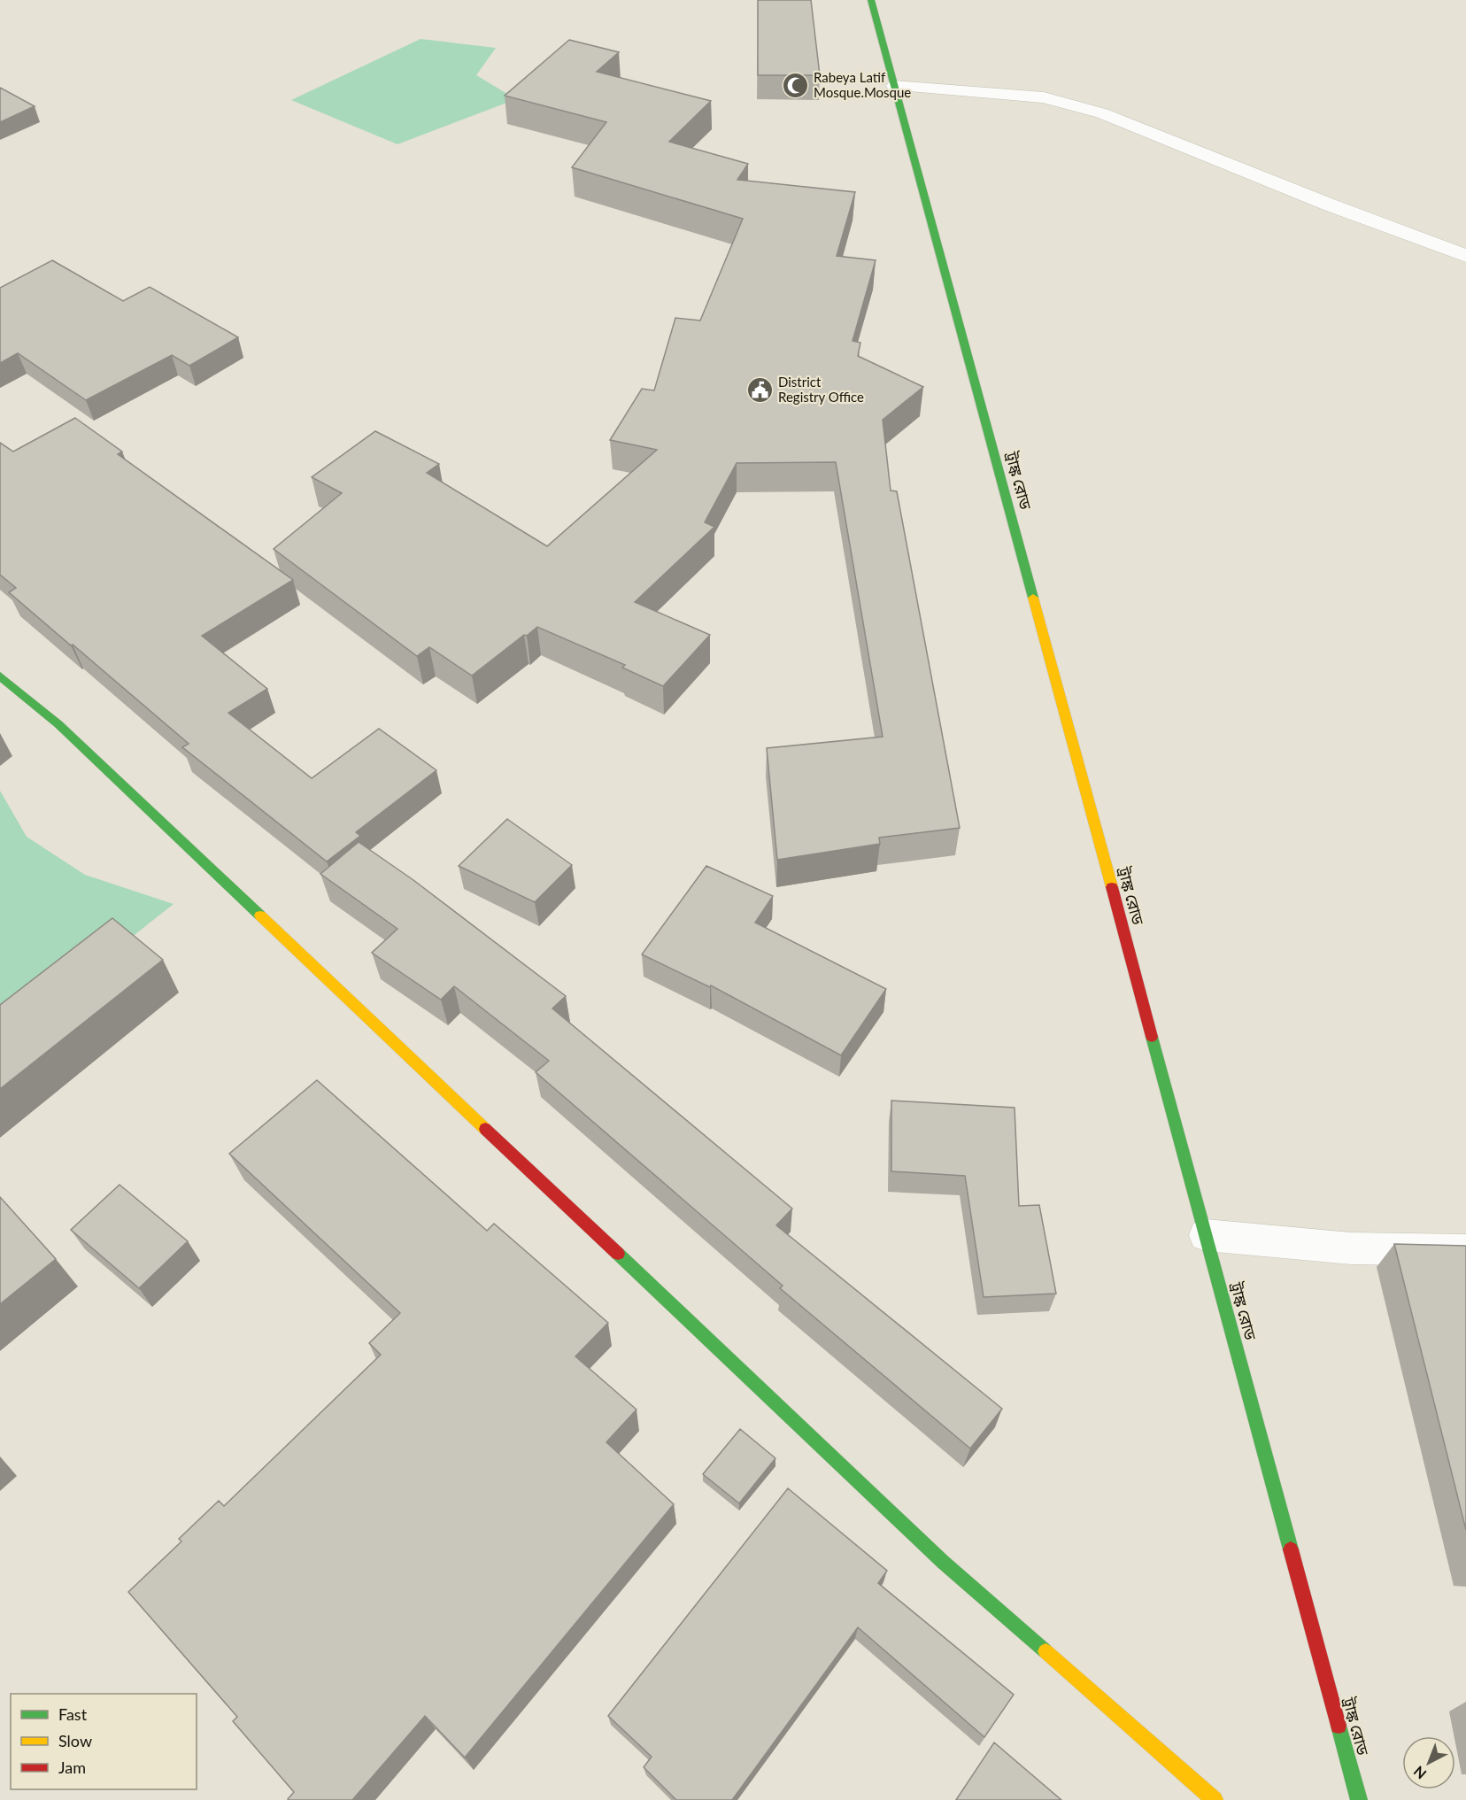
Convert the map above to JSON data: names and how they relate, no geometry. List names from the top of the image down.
{
  "streets": {
    "main road": ["ট্রাঙ্ক রোড"]
  },
  "places": {
    "mosque": ["Rabeya Latif Mosque.Mosque"],
    "public building": ["District Registry Office"]
  },
  "legend": ["Fast", "Slow", "Jam"],
  "north": "bottom left"
}
